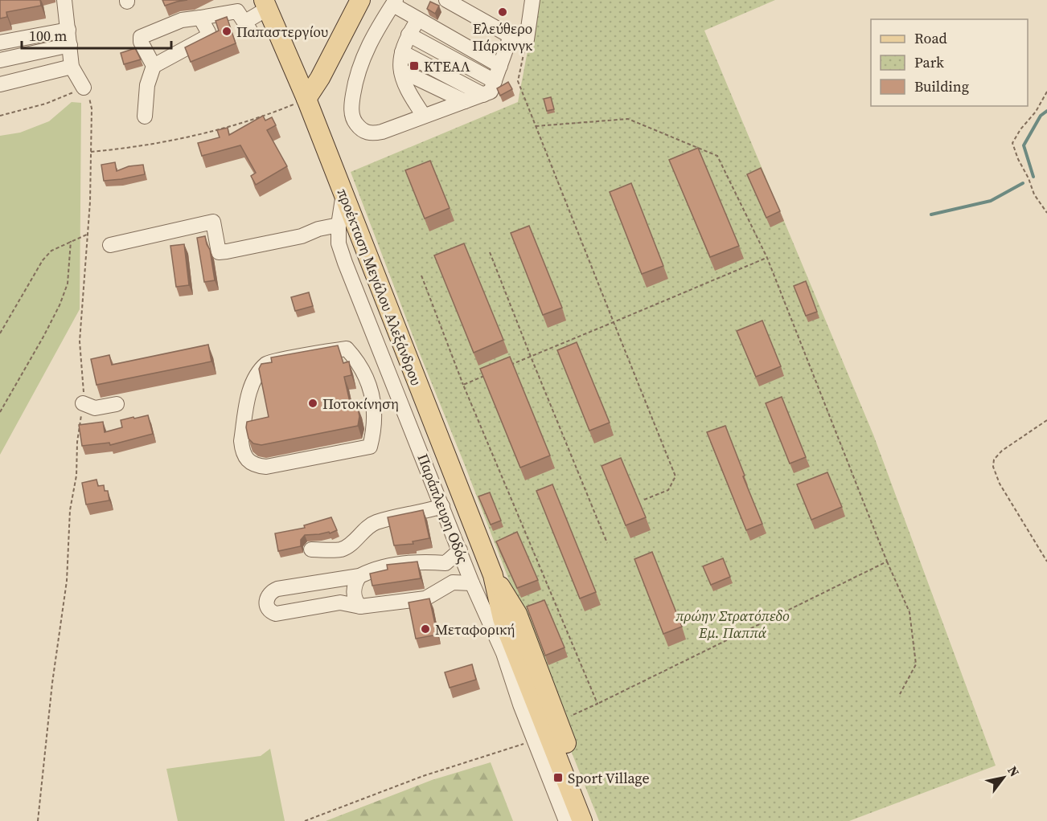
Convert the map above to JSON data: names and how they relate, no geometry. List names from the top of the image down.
{
  "streets": {
    "main road": ["προέκταση Μεγάλου Αλεξάνδρου"],
    "street": ["Παράπλευρη Οδός"]
  },
  "crossings": [
    ["προέκταση Μεγάλου Αλεξάνδρου", "Παράπλευρη Οδός"]
  ],
  "parks": ["πρώην Στρατόπεδο Εμ. Παππά"],
  "places": {
    "other": [
      "Ελεύθερο Πάρκινγκ",
      "Παπαστεργίου",
      "Ποτοκίνηση",
      "Μεταφορική"
    ],
    "transit": ["ΚΤΕΑΛ", "Sport Village"]
  },
  "legend": ["Road", "Park", "Building"],
  "scale_bar": "100 m",
  "north": "top right"
}
